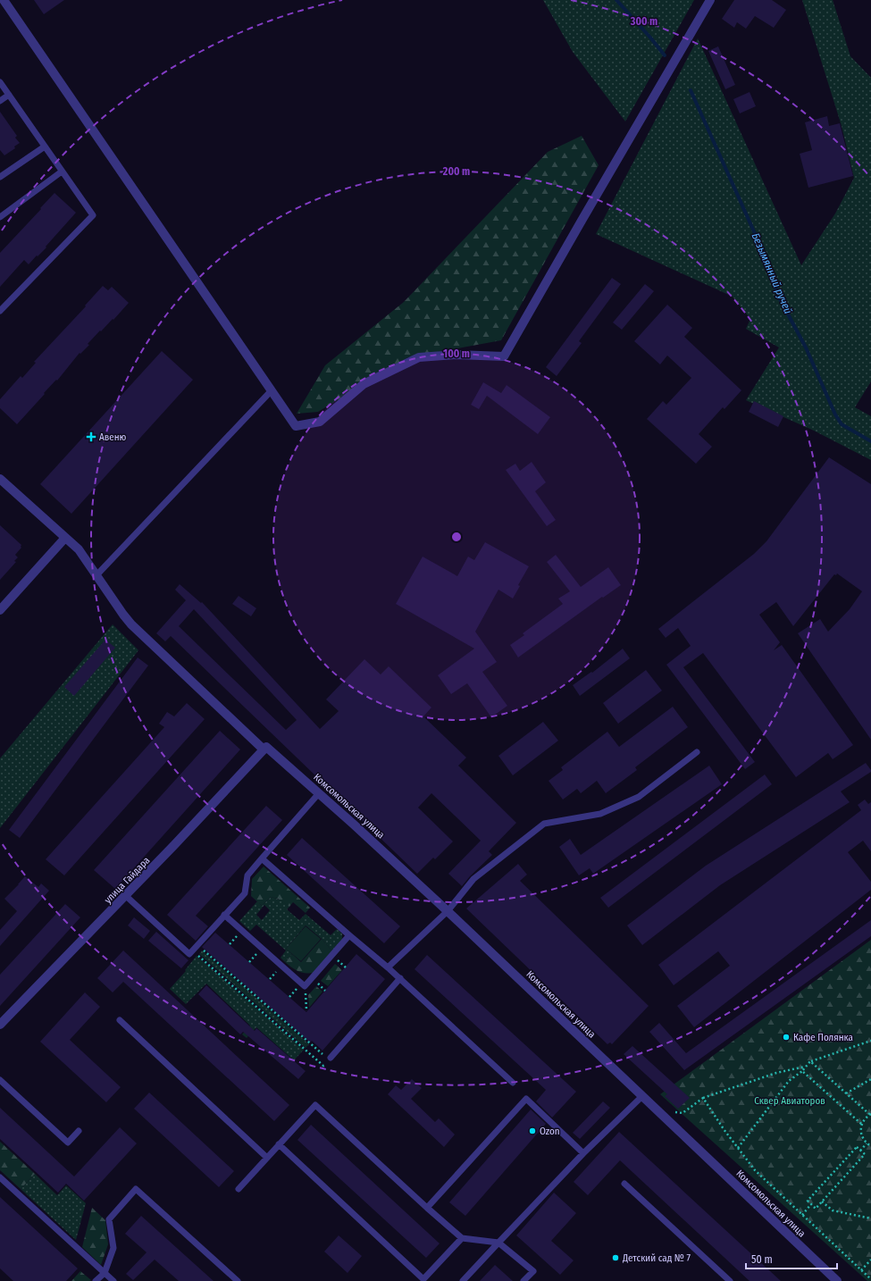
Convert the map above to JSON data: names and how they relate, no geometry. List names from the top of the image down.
{
  "streets": {
    "street": ["Комсомольская улица", "улица Гайдара"]
  },
  "crossings": [
    ["Комсомольская улица", "улица Гайдара"]
  ],
  "water": ["Безымянный ручей"],
  "parks": ["Сквер Авиаторов"],
  "places": {
    "health": ["Авеню"],
    "other": ["Кафе Полянка", "Ozon", "Детский сад № 7"]
  },
  "scale_bar": "50 m",
  "rings": ["300 m", "200 m", "100 m"]
}
